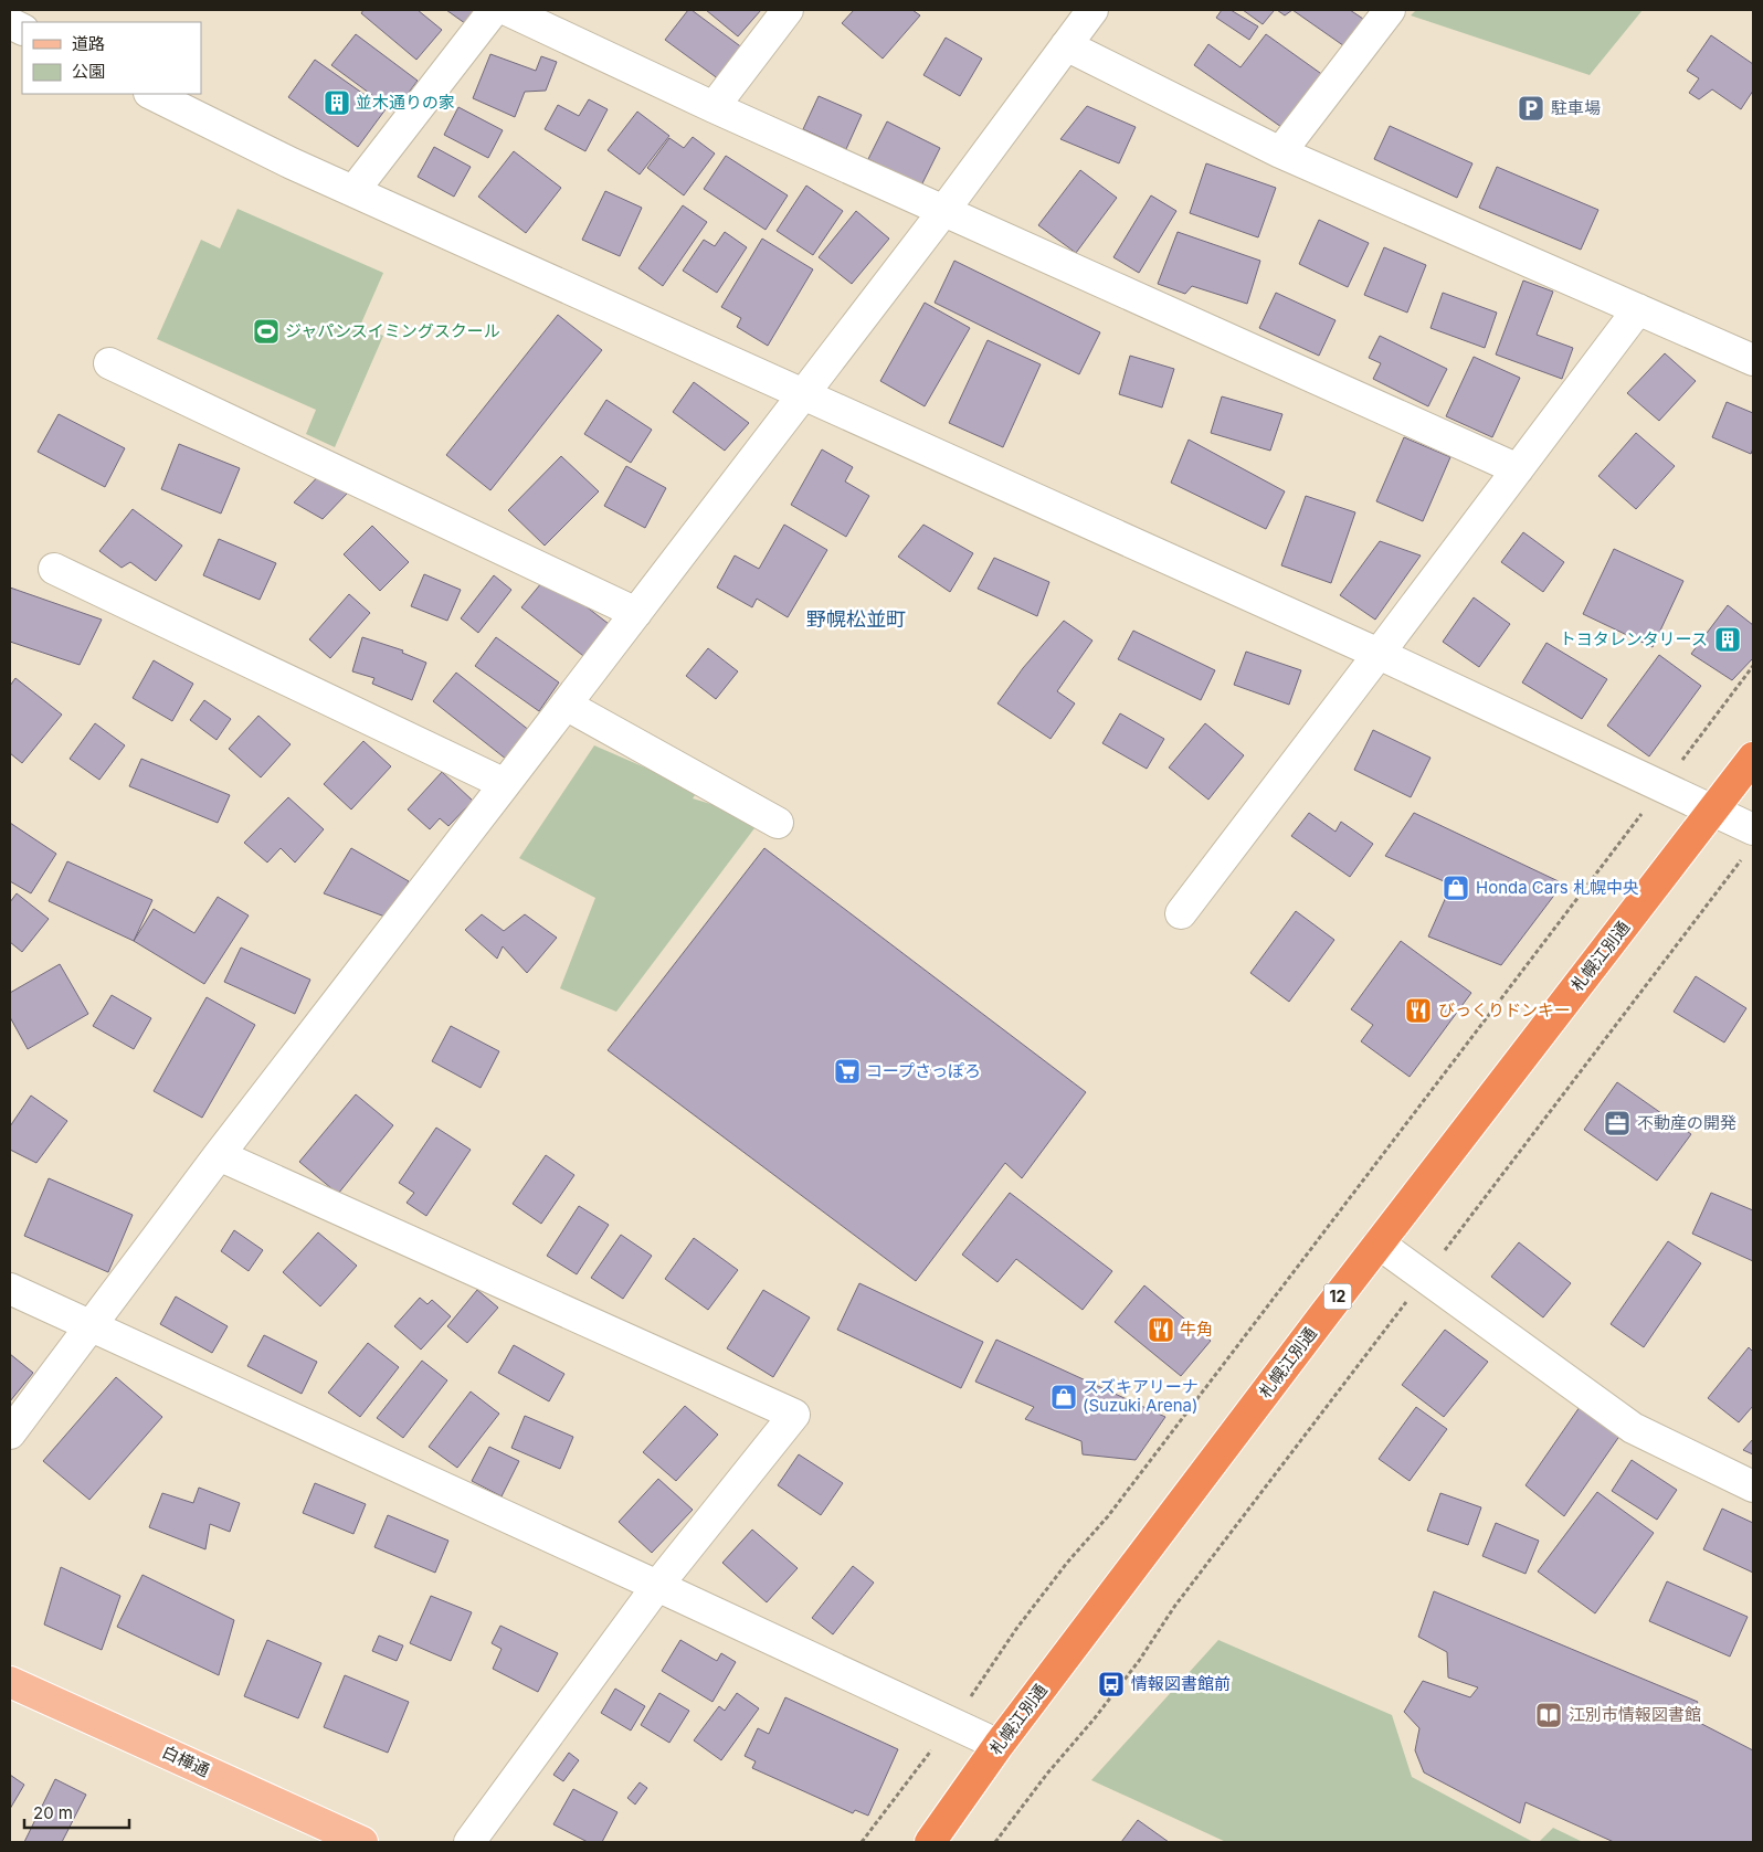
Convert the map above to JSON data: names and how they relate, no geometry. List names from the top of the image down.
{
  "streets": {
    "highway": ["札幌江別通", "12"],
    "main road": ["白樺通"]
  },
  "districts": ["野幌松並町"],
  "places": {
    "building": ["並木通りの家", "トヨタレンタリース"],
    "parking": ["駐車場"],
    "sports": ["ジャパンスイミングスクール"],
    "shop": ["Honda Cars 札幌中央", "スズキアリーナ (Suzuki Arena)"],
    "restaurant": ["びっくりドンキー", "牛角"],
    "supermarket": ["コープさっぽろ"],
    "office": ["不動産の開発"],
    "bus stop": ["情報図書館前"],
    "library": ["江別市情報図書館"]
  },
  "legend": ["道路", "公園"],
  "scale_bar": "20 m"
}
